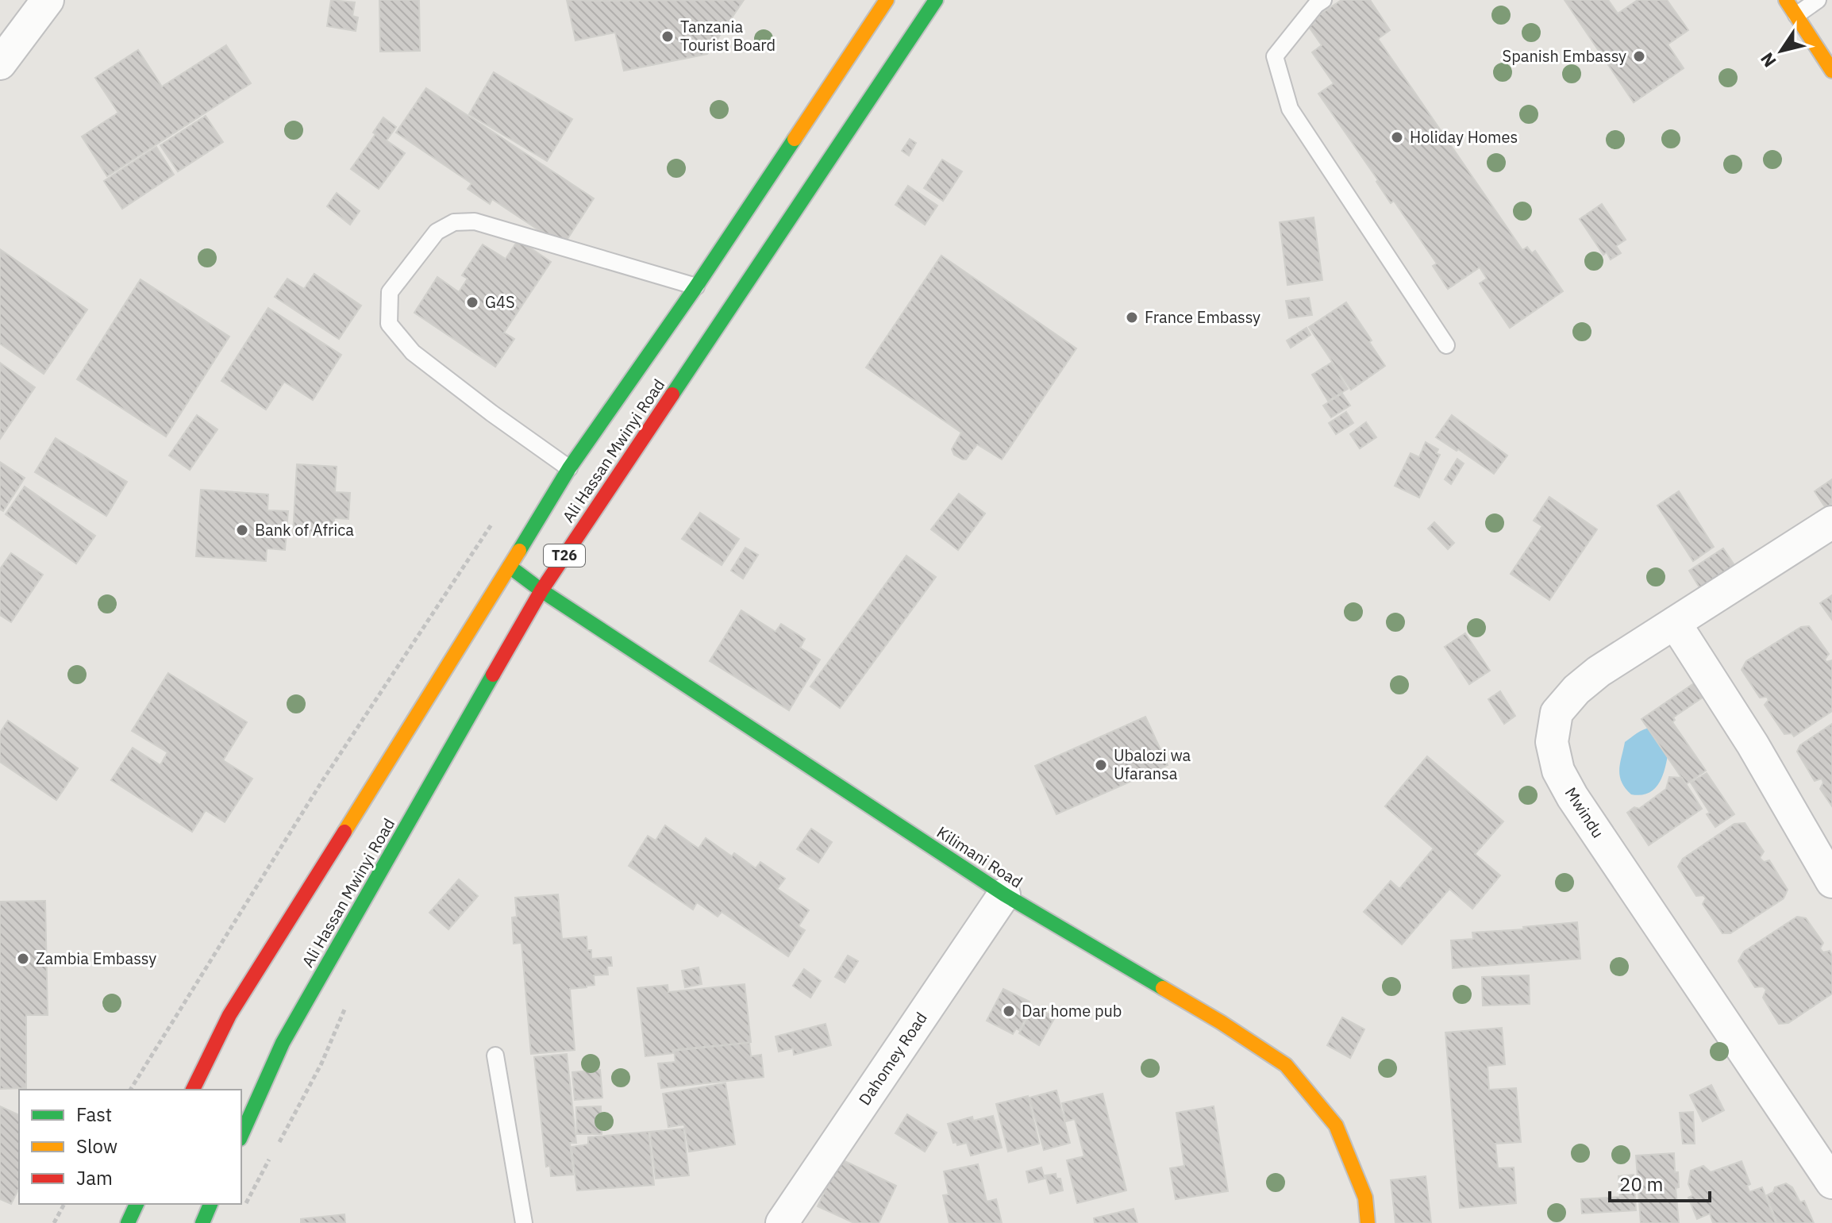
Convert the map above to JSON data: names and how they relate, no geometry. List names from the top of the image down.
{
  "streets": {
    "main road": ["Ali Hassan Mwinyi Road", "T26", "Kilimani Road"],
    "street": ["Mwindu", "Dahomey Road"]
  },
  "crossings": [
    ["Ali Hassan Mwinyi Road", "Kilimani Road"],
    ["Kilimani Road", "Dahomey Road"]
  ],
  "places": [
    "Tanzania Tourist Board",
    "Spanish Embassy",
    "Holiday Homes",
    "G4S",
    "France Embassy",
    "Bank of Africa",
    "Ubalozi wa Ufaransa",
    "Zambia Embassy",
    "Dar home pub"
  ],
  "legend": ["Fast", "Slow", "Jam"],
  "scale_bar": "20 m",
  "north": "bottom left"
}
